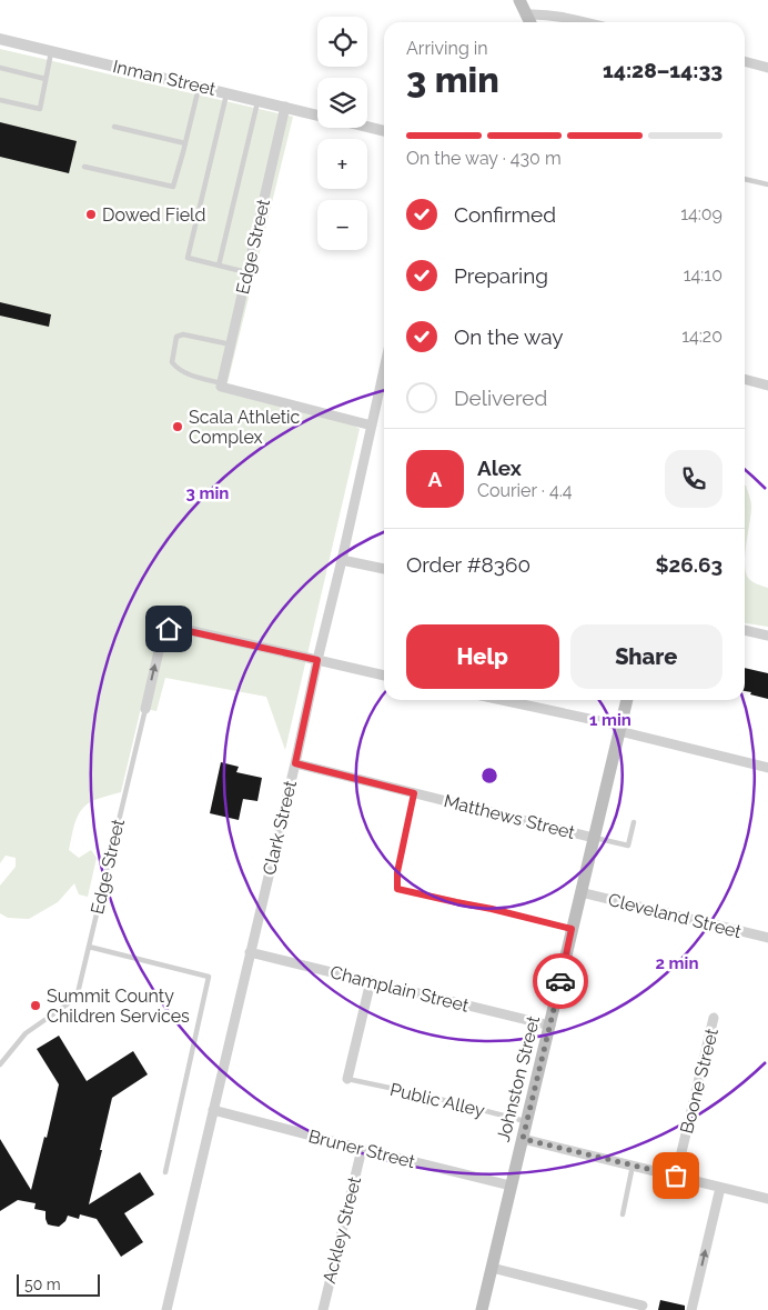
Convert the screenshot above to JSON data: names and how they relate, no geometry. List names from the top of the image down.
{
  "streets": {
    "main road": ["Johnston Street"],
    "street": [
      "Inman Street",
      "Edge Street",
      "Matthews Street",
      "Clark Street",
      "Cleveland Street",
      "Champlain Street",
      "Boone Street",
      "Bruner Street",
      "Ackley Street"
    ],
    "lane": ["Public Alley"]
  },
  "crossings": [
    ["Inman Street", "Edge Street"],
    ["Edge Street", "Clark Street"],
    ["Matthews Street", "Clark Street"],
    ["Matthews Street", "Johnston Street"],
    ["Clark Street", "Champlain Street"],
    ["Clark Street", "Bruner Street"],
    ["Cleveland Street", "Johnston Street"],
    ["Champlain Street", "Johnston Street"],
    ["Johnston Street", "Public Alley"],
    ["Johnston Street", "Bruner Street"],
    ["Bruner Street", "Ackley Street"]
  ],
  "places": ["Dowed Field", "Scala Athletic Complex", "Summit County Children Services"],
  "scale_bar": "50 m",
  "page": {
    "map_buttons": ["+", "−"],
    "heading": ["3 min", "Arriving in", "14:28–14:33"],
    "panel": [
      "Alex",
      "Courier · 4.4",
      "Order #8360",
      "$26.63"
    ],
    "bar": "On the way · 430 m",
    "list": [
      ["Confirmed", "14:09"],
      ["Preparing", "14:10"],
      ["On the way", "14:20"],
      "Delivered"
    ],
    "round": "A",
    "buttons": ["Help", "Share"],
    "scale": "50 m"
  },
  "rings": ["3 min", "1 min", "2 min"]
}
